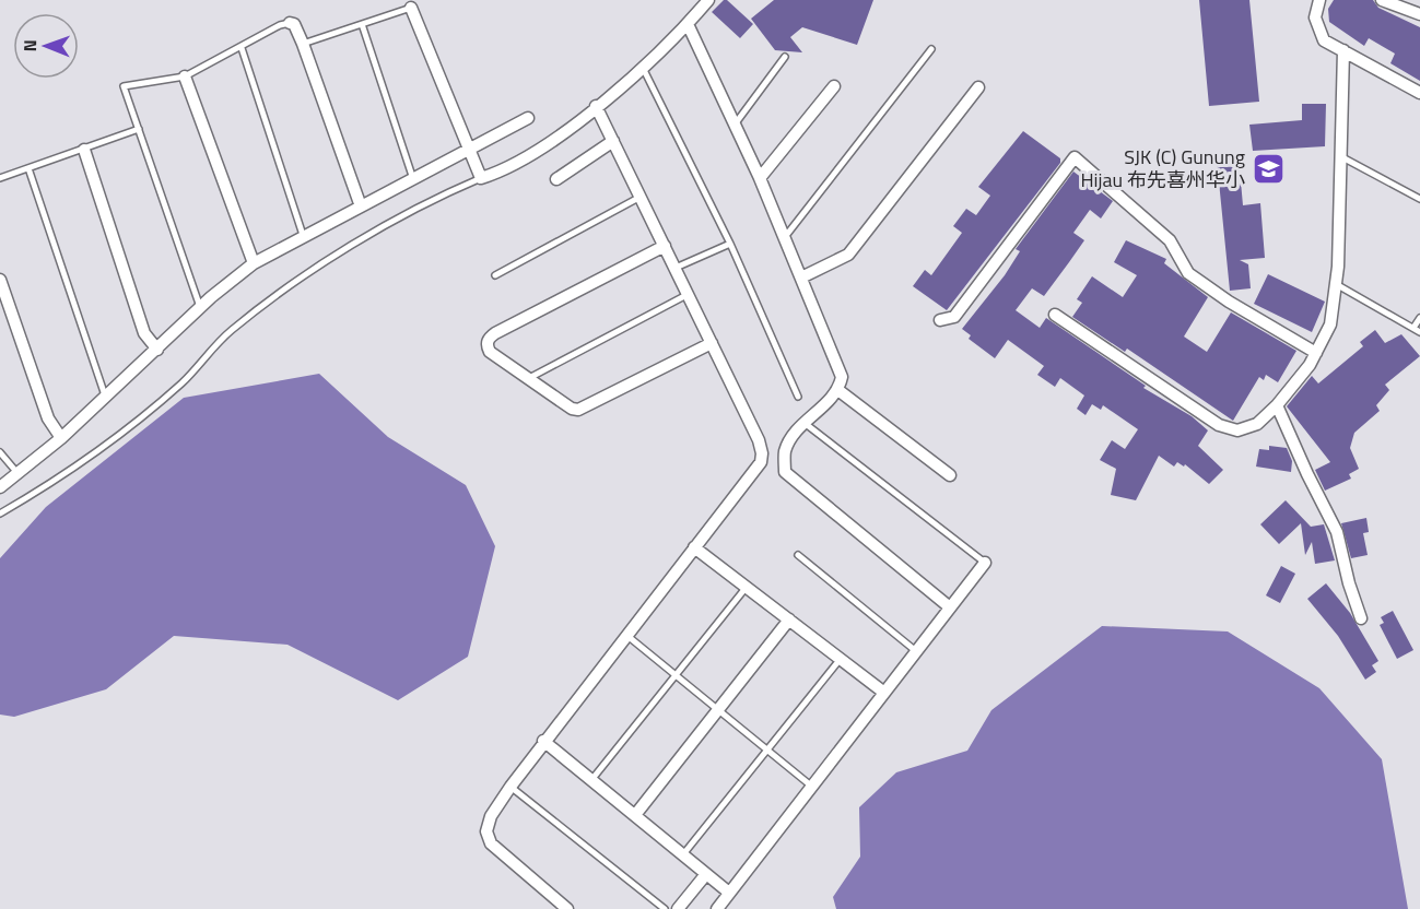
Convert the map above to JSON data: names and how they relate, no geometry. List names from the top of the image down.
{
  "places": {
    "school or university": ["SJK (C) Gunung Hijau 布先喜州华小"]
  },
  "north": "left"
}
